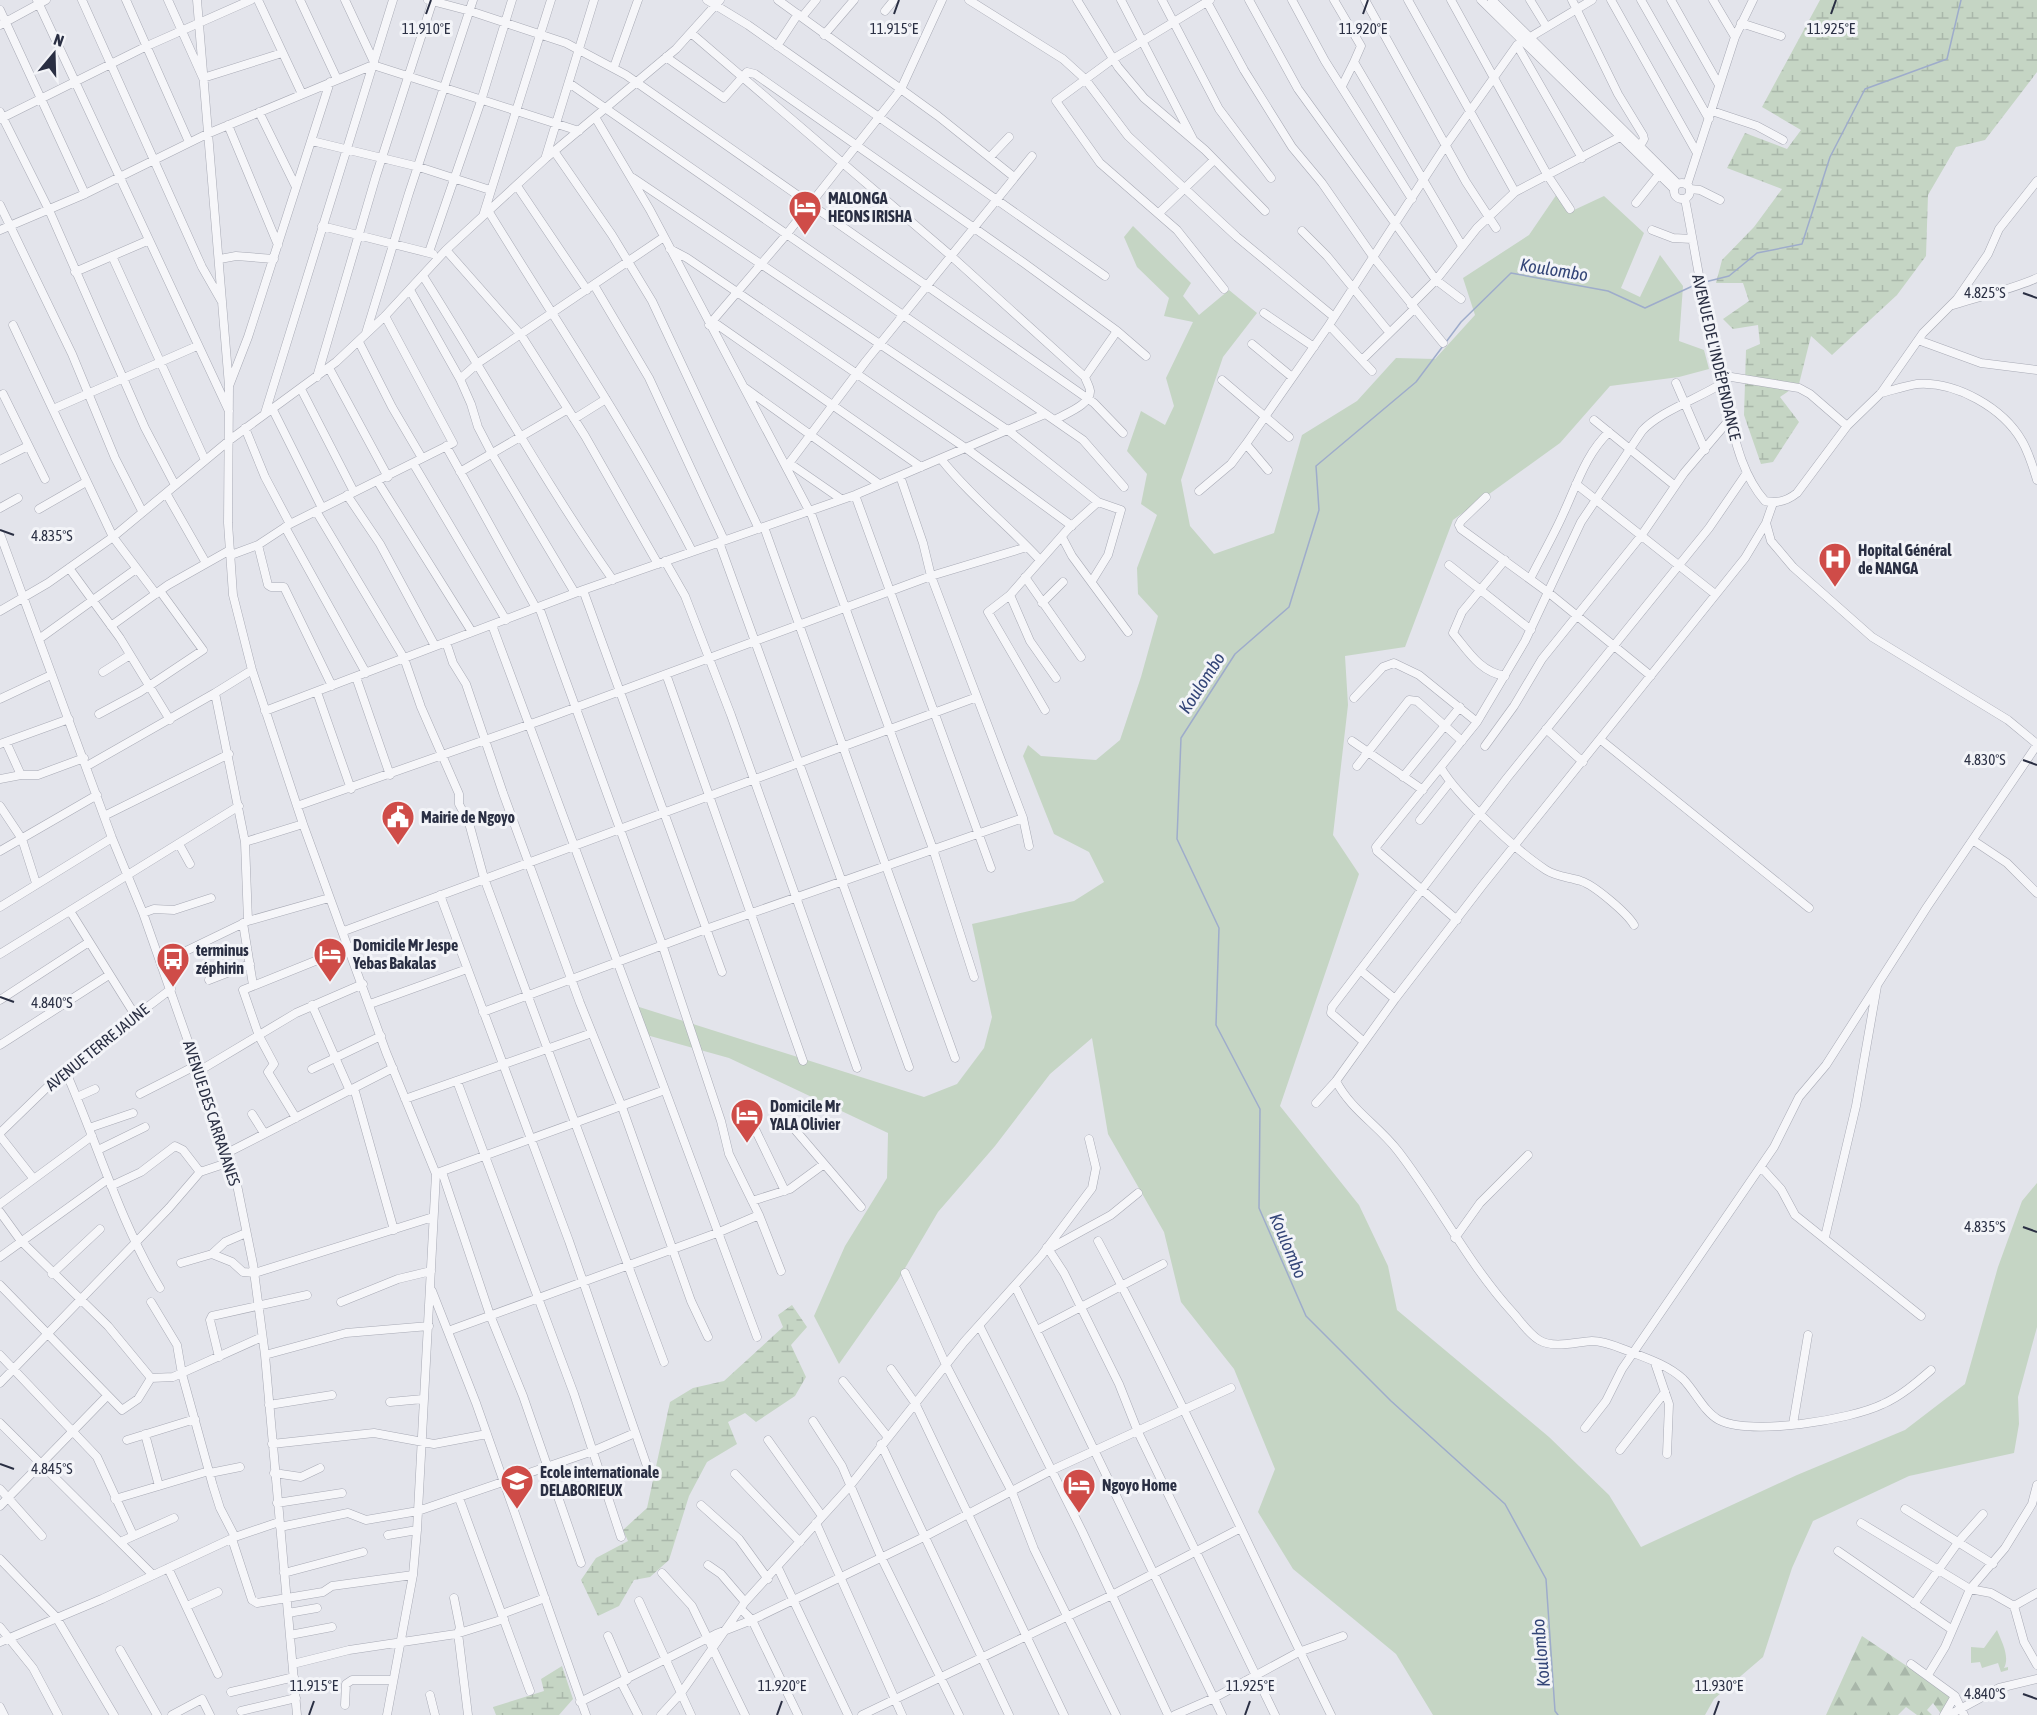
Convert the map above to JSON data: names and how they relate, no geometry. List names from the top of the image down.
{
  "streets": {
    "street": ["AVENUE DE L'INDÉPENDANCE", "AVENUE TERRE JAUNE", "AVENUE DES CARRAVANES"]
  },
  "crossings": [
    ["AVENUE TERRE JAUNE", "AVENUE DES CARRAVANES"]
  ],
  "water": ["Koulombo"],
  "places": {
    "hotel": [
      "MALONGA HEONS IRISHA",
      "Domicile Mr Jespe Yebas Bakalas",
      "Domicile Mr YALA Olivier",
      "Ngoyo Home"
    ],
    "hospital": ["Hopital Général de NANGA"],
    "public building": ["Mairie de Ngoyo"],
    "bus stop": ["terminus zéphirin"],
    "school or university": ["Ecole internationale DELABORIEUX"]
  },
  "north": "top",
  "coordinates": [
    "11.910°E",
    "11.915°E",
    "11.920°E",
    "11.925°E",
    "4.825°S",
    "4.835°S",
    "4.830°S",
    "4.840°S",
    "4.845°S",
    "11.930°E"
  ]
}
